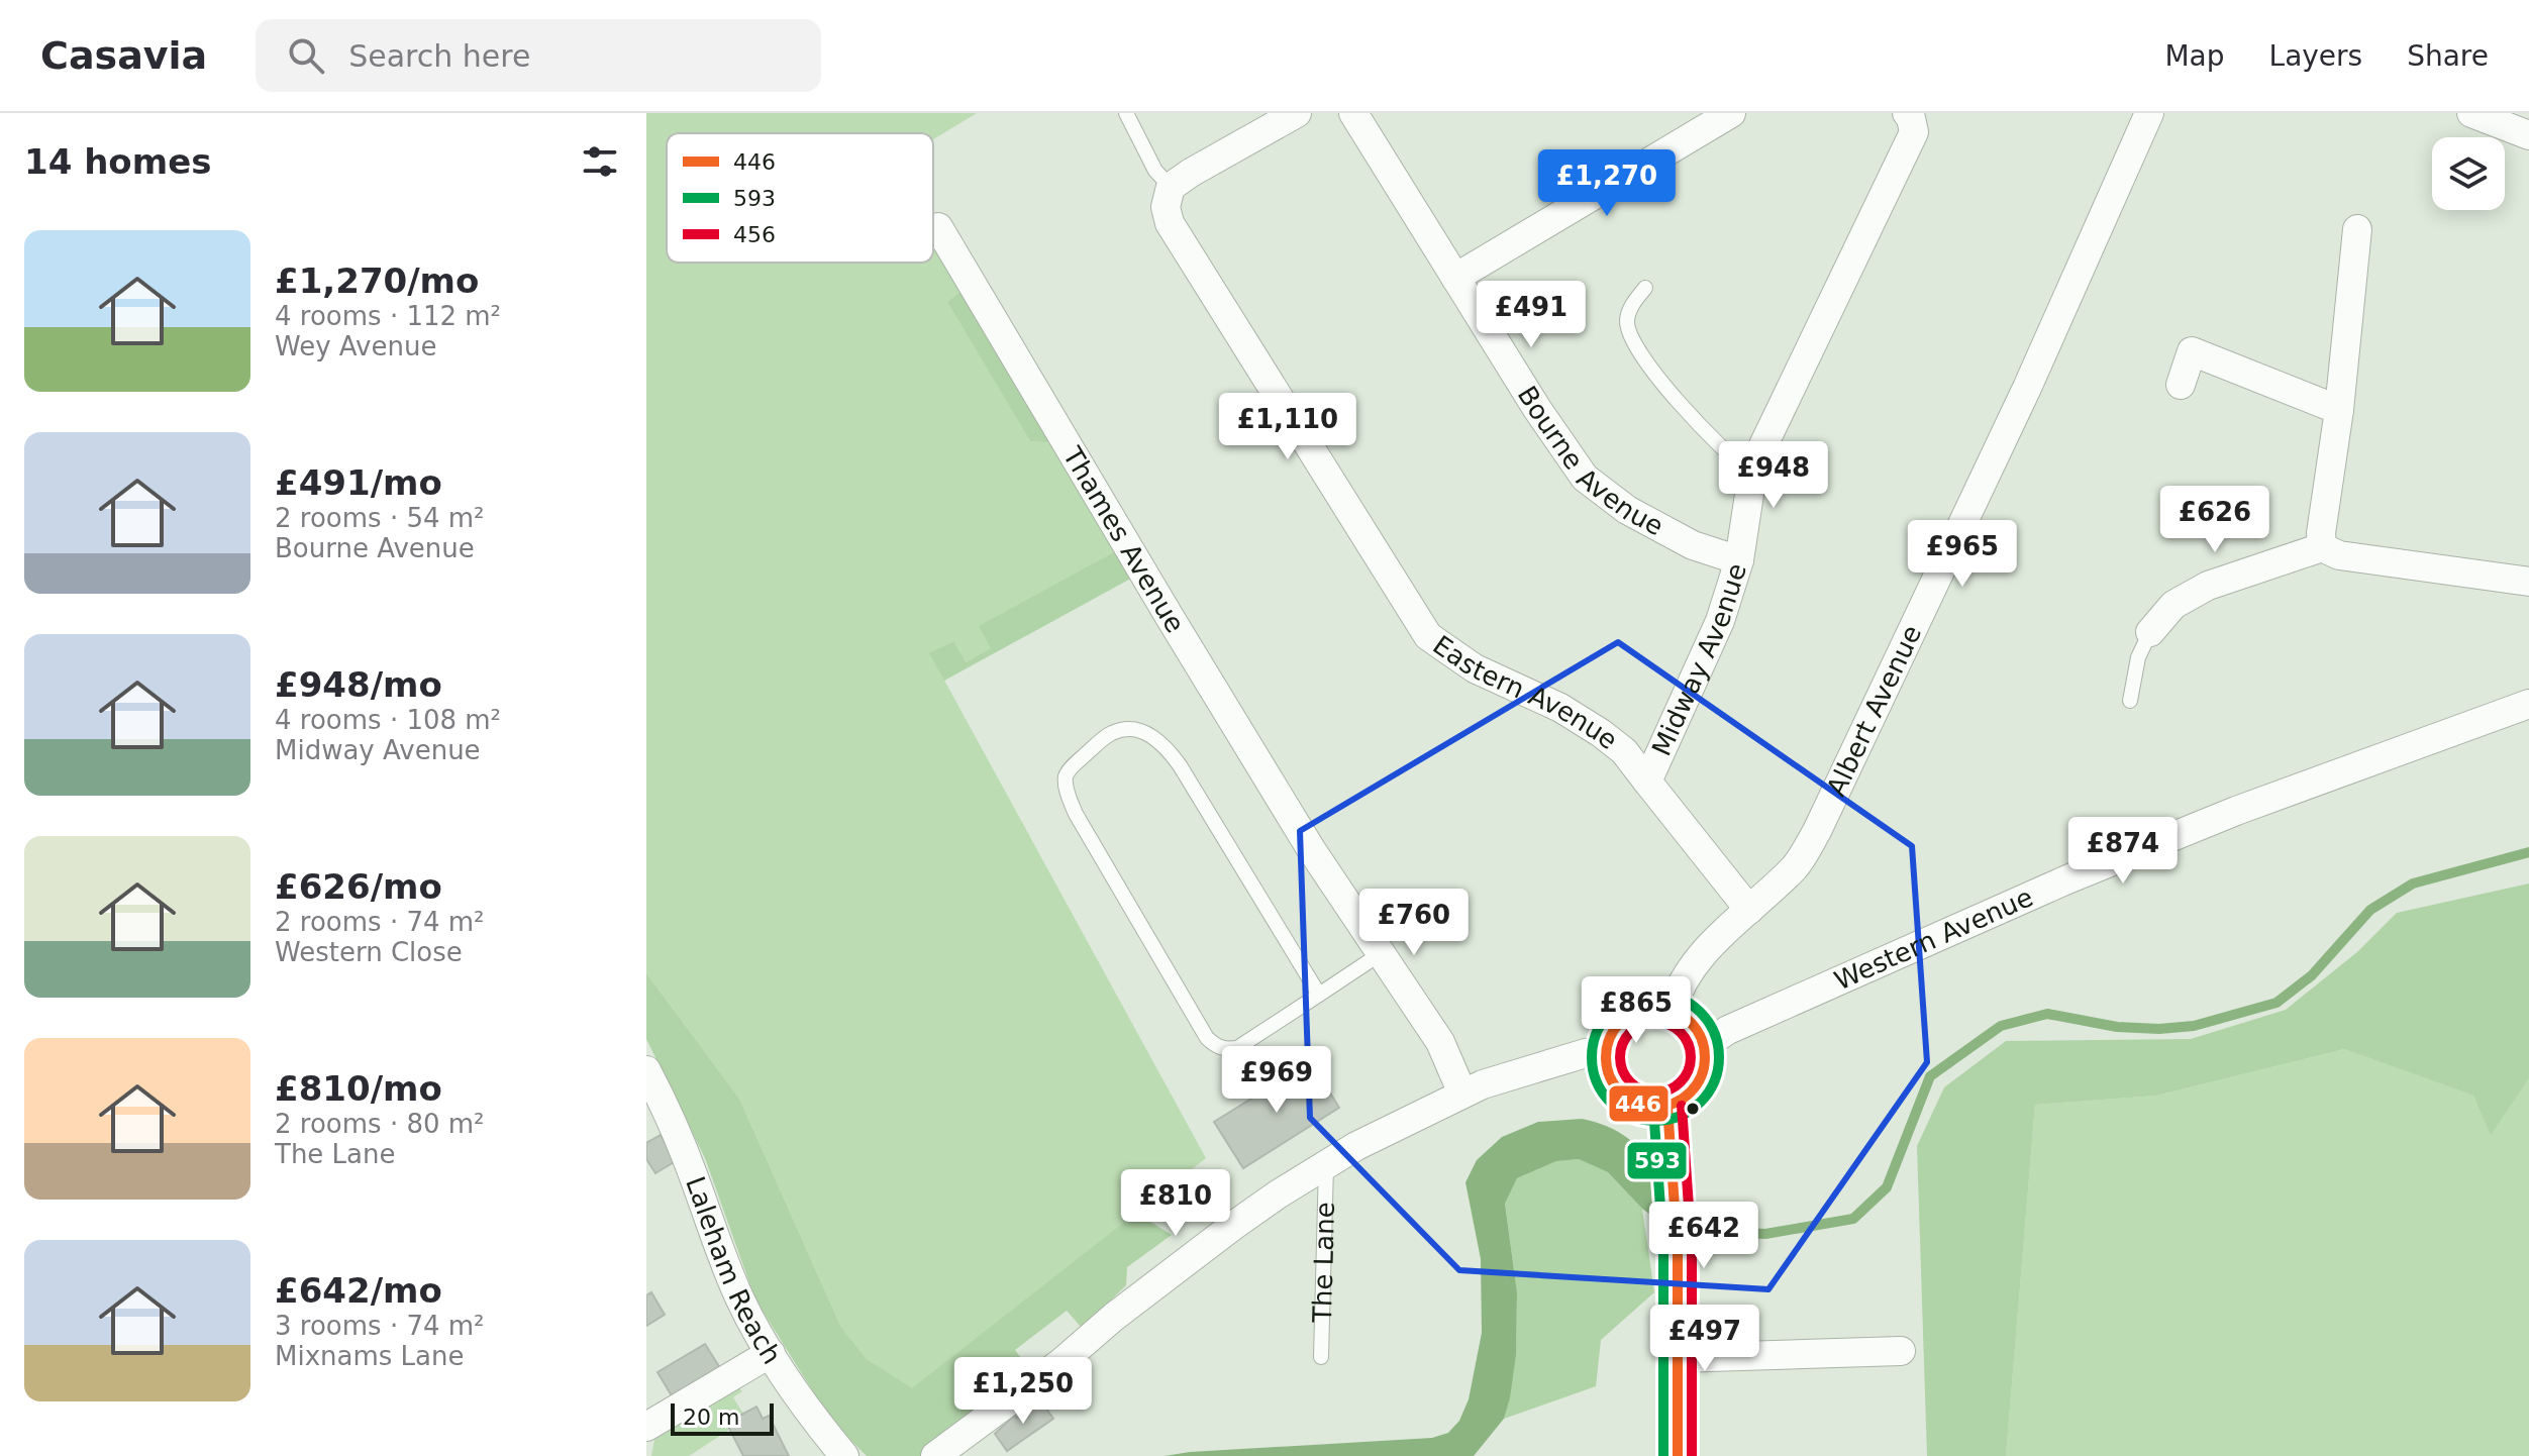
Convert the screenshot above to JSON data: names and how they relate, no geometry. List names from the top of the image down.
{
  "streets": {
    "street": [
      "Bourne Avenue",
      "Thames Avenue",
      "Midway Avenue",
      "Eastern Avenue",
      "Albert Avenue",
      "Western Avenue",
      "The Lane",
      "Laleham Reach"
    ]
  },
  "crossings": [
    ["Bourne Avenue", "Midway Avenue"],
    ["Thames Avenue", "The Lane"],
    ["Midway Avenue", "Eastern Avenue"],
    ["Midway Avenue", "Albert Avenue"],
    ["Albert Avenue", "Western Avenue"],
    ["Albert Avenue", "The Lane"],
    ["Western Avenue", "The Lane"]
  ],
  "lines": ["transit line 593", "transit line 446", "transit line 456"],
  "legend": ["446", "593", "456"],
  "scale_bar": "20 m",
  "page": {
    "header": "Casavia",
    "search": "Search here",
    "nav": ["Map", "Layers", "Share"],
    "heading": "14 homes",
    "price": [
      "£1,270",
      "£491",
      "£1,110",
      "£948",
      "£626",
      "£965",
      "£874",
      "£760",
      "£865",
      "£969",
      "£810",
      "£642",
      "£497",
      "£1,250"
    ],
    "list": [
      {
        "name": "£1,270/mo",
        "note": "4 rooms · 112 m² · Wey Avenue"
      },
      {
        "name": "£491/mo",
        "note": "2 rooms · 54 m² · Bourne Avenue"
      },
      {
        "name": "£948/mo",
        "note": "4 rooms · 108 m² · Midway Avenue"
      },
      {
        "name": "£626/mo",
        "note": "2 rooms · 74 m² · Western Close"
      },
      {
        "name": "£810/mo",
        "note": "2 rooms · 80 m² · The Lane"
      },
      {
        "name": "£642/mo",
        "note": "3 rooms · 74 m² · Mixnams Lane"
      }
    ],
    "scale": "20 m"
  }
}
